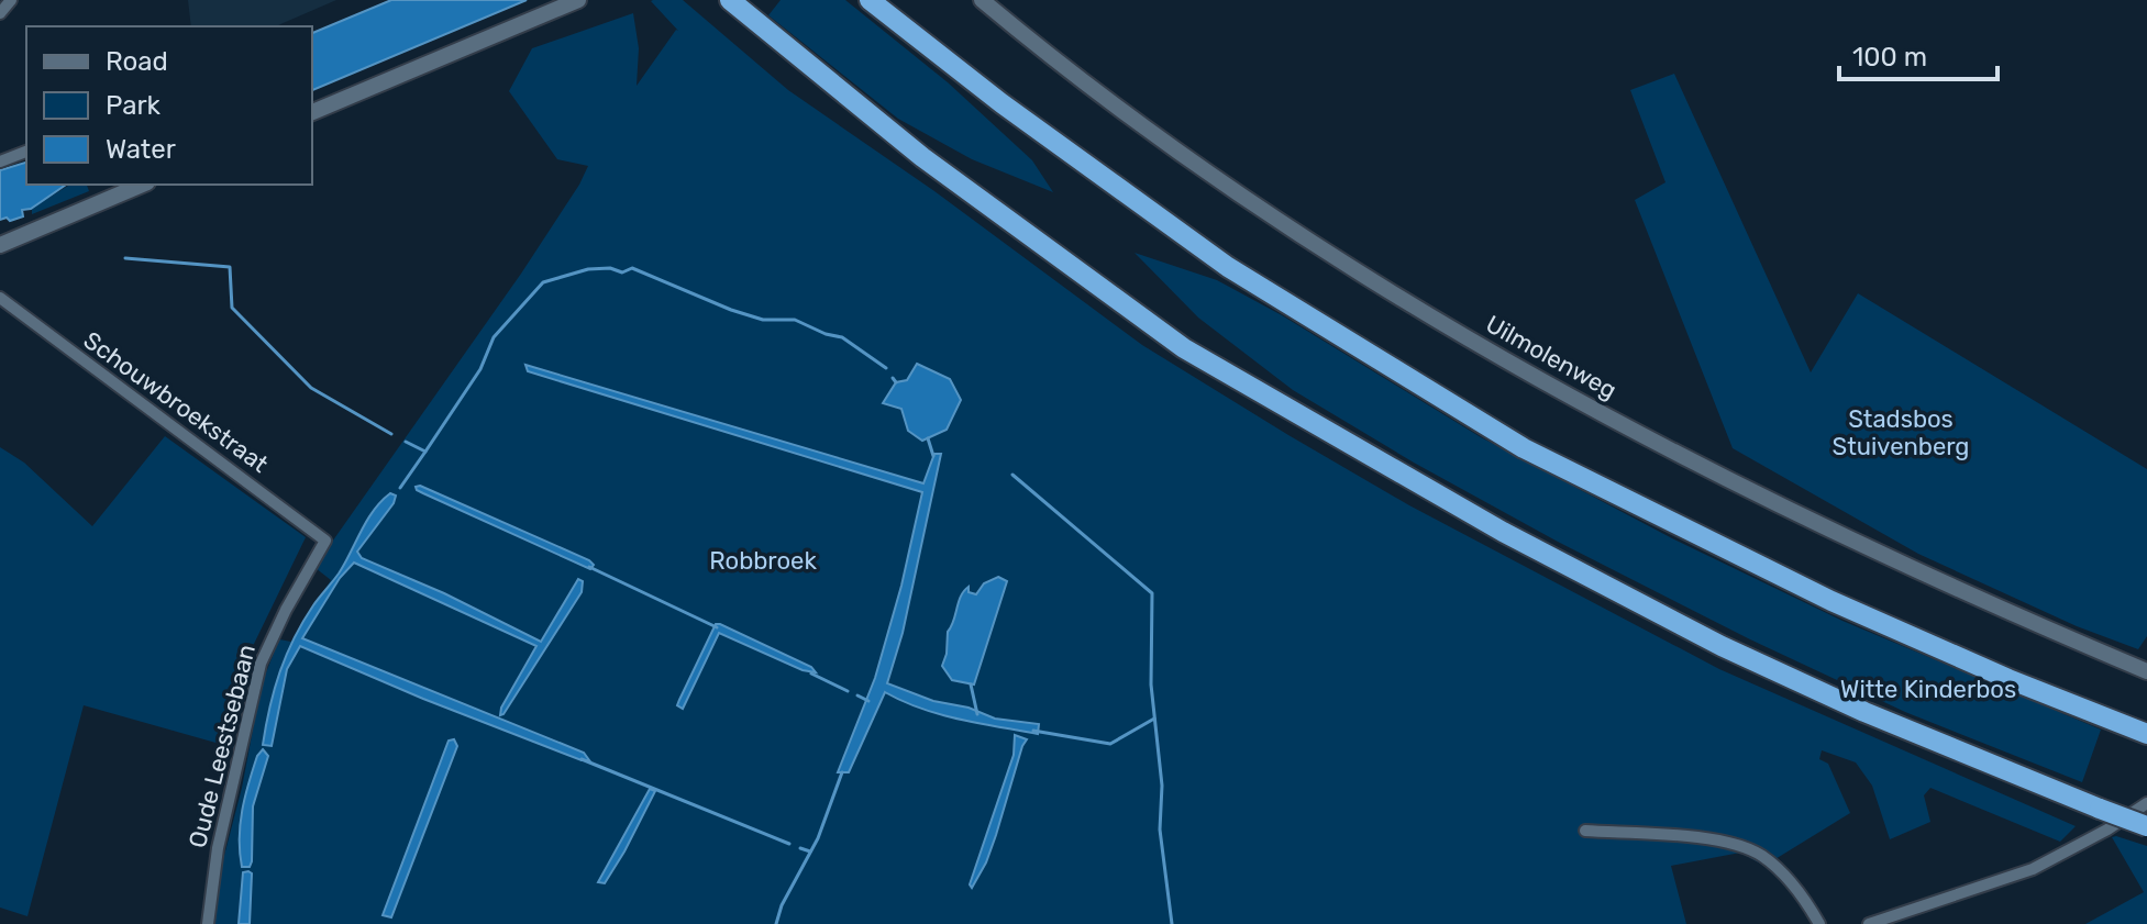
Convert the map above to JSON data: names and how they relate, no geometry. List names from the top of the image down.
{
  "streets": {
    "main road": ["Uilmolenweg"],
    "street": ["Schouwbroekstraat", "Oude Leestsebaan"]
  },
  "crossings": [
    ["Schouwbroekstraat", "Oude Leestsebaan"]
  ],
  "parks": ["Stadsbos Stuivenberg", "Robbroek", "Witte Kinderbos"],
  "legend": ["Road", "Park", "Water"],
  "scale_bar": "100 m"
}
